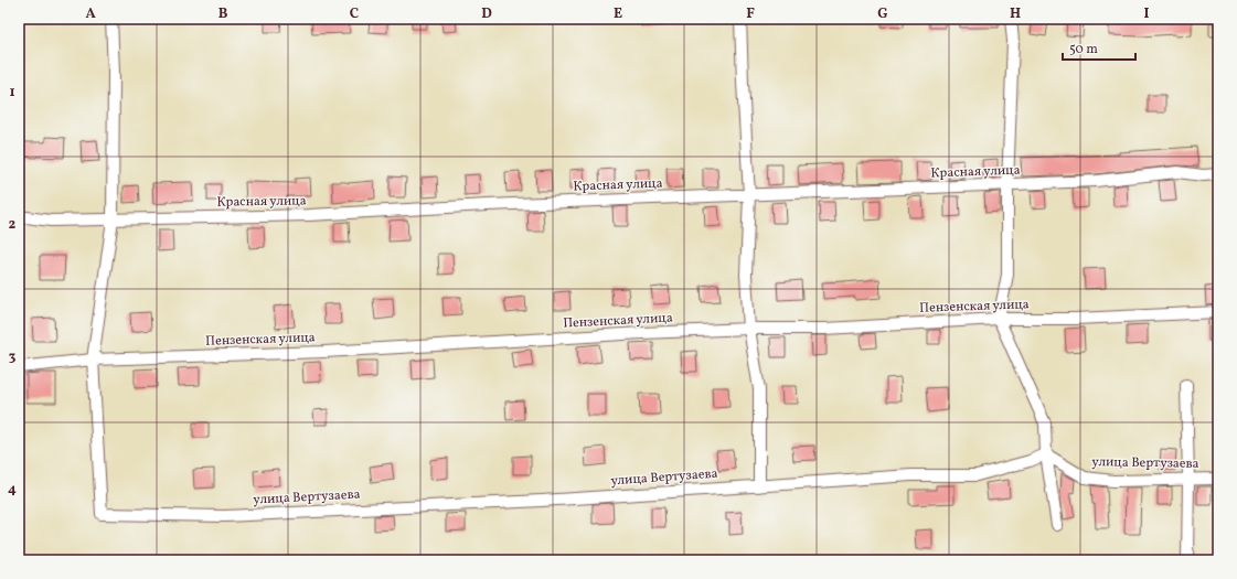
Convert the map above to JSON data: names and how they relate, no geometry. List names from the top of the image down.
{
  "streets": {
    "street": ["Красная улица", "Пензенская улица", "улица Вертузаева"]
  },
  "crossings": [
    ["Пензенская улица", "улица Вертузаева"]
  ],
  "scale_bar": "50 m",
  "grid": {
    "columns": [
      "A",
      "B",
      "C",
      "D",
      "E",
      "F",
      "G",
      "H",
      "I"
    ],
    "rows": [
      "1",
      "2",
      "3",
      "4"
    ]
  }
}
